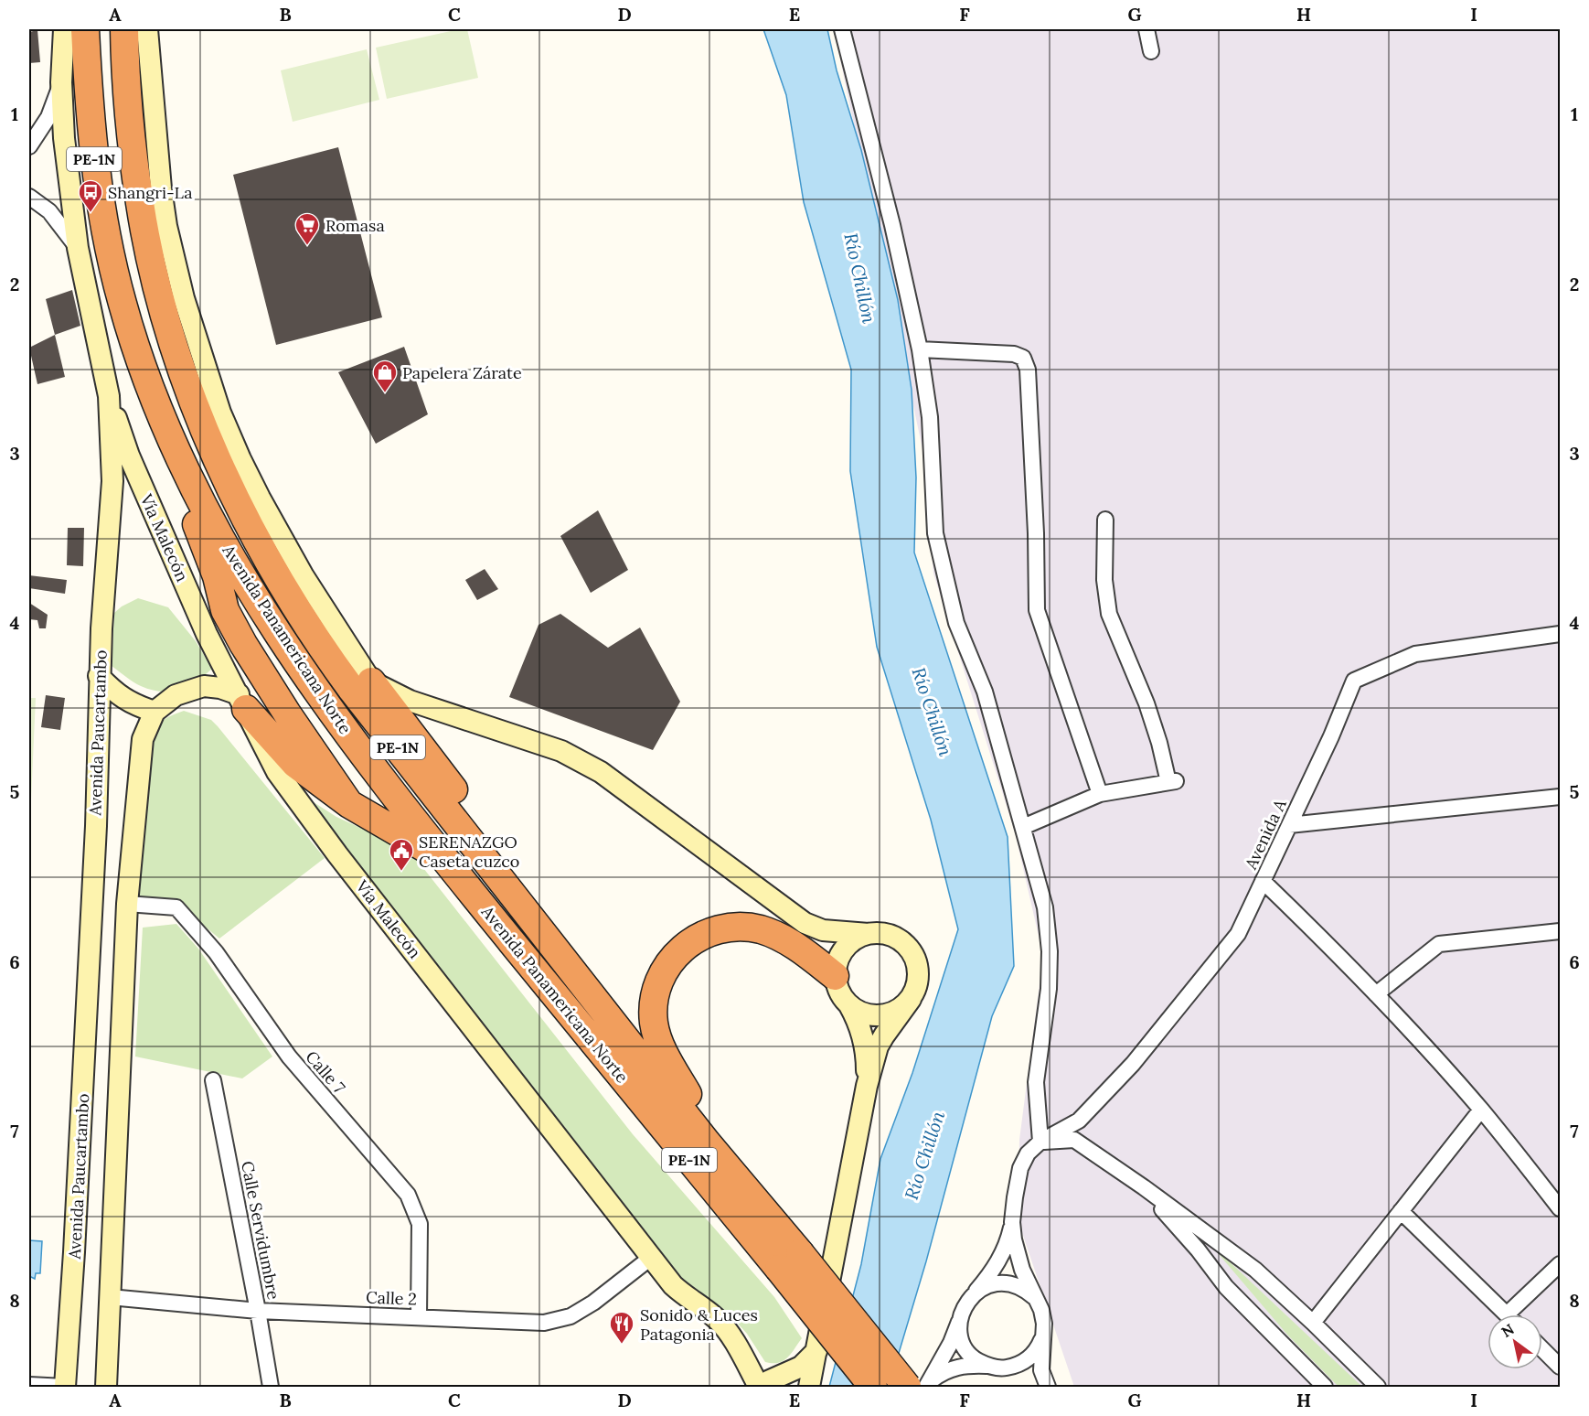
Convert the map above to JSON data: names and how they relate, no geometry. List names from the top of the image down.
{
  "streets": {
    "highway": ["PE-1N", "Avenida Panamericana Norte"],
    "main road": ["Vía Malecón", "Avenida Paucartambo"],
    "street": [
      "Avenida A",
      "Calle 7",
      "Calle Servidumbre",
      "Calle 2"
    ]
  },
  "crossings": [
    ["Vía Malecón", "Avenida Paucartambo"],
    ["Vía Malecón", "Calle 2"],
    ["Calle 7", "Calle 2"],
    ["Calle Servidumbre", "Calle 2"]
  ],
  "water": ["Río Chillón"],
  "places": {
    "bus stop": ["Shangri-La"],
    "supermarket": ["Romasa"],
    "shop": ["Papelera Zárate"],
    "public building": ["SERENAZGO Caseta cuzco"],
    "restaurant": ["Sonido & Luces Patagonia"]
  },
  "north": "top left",
  "grid": {
    "columns": [
      "A",
      "B",
      "C",
      "D",
      "E",
      "F",
      "G",
      "H",
      "I"
    ],
    "rows": [
      "1",
      "2",
      "3",
      "4",
      "5",
      "6",
      "7",
      "8"
    ]
  }
}
